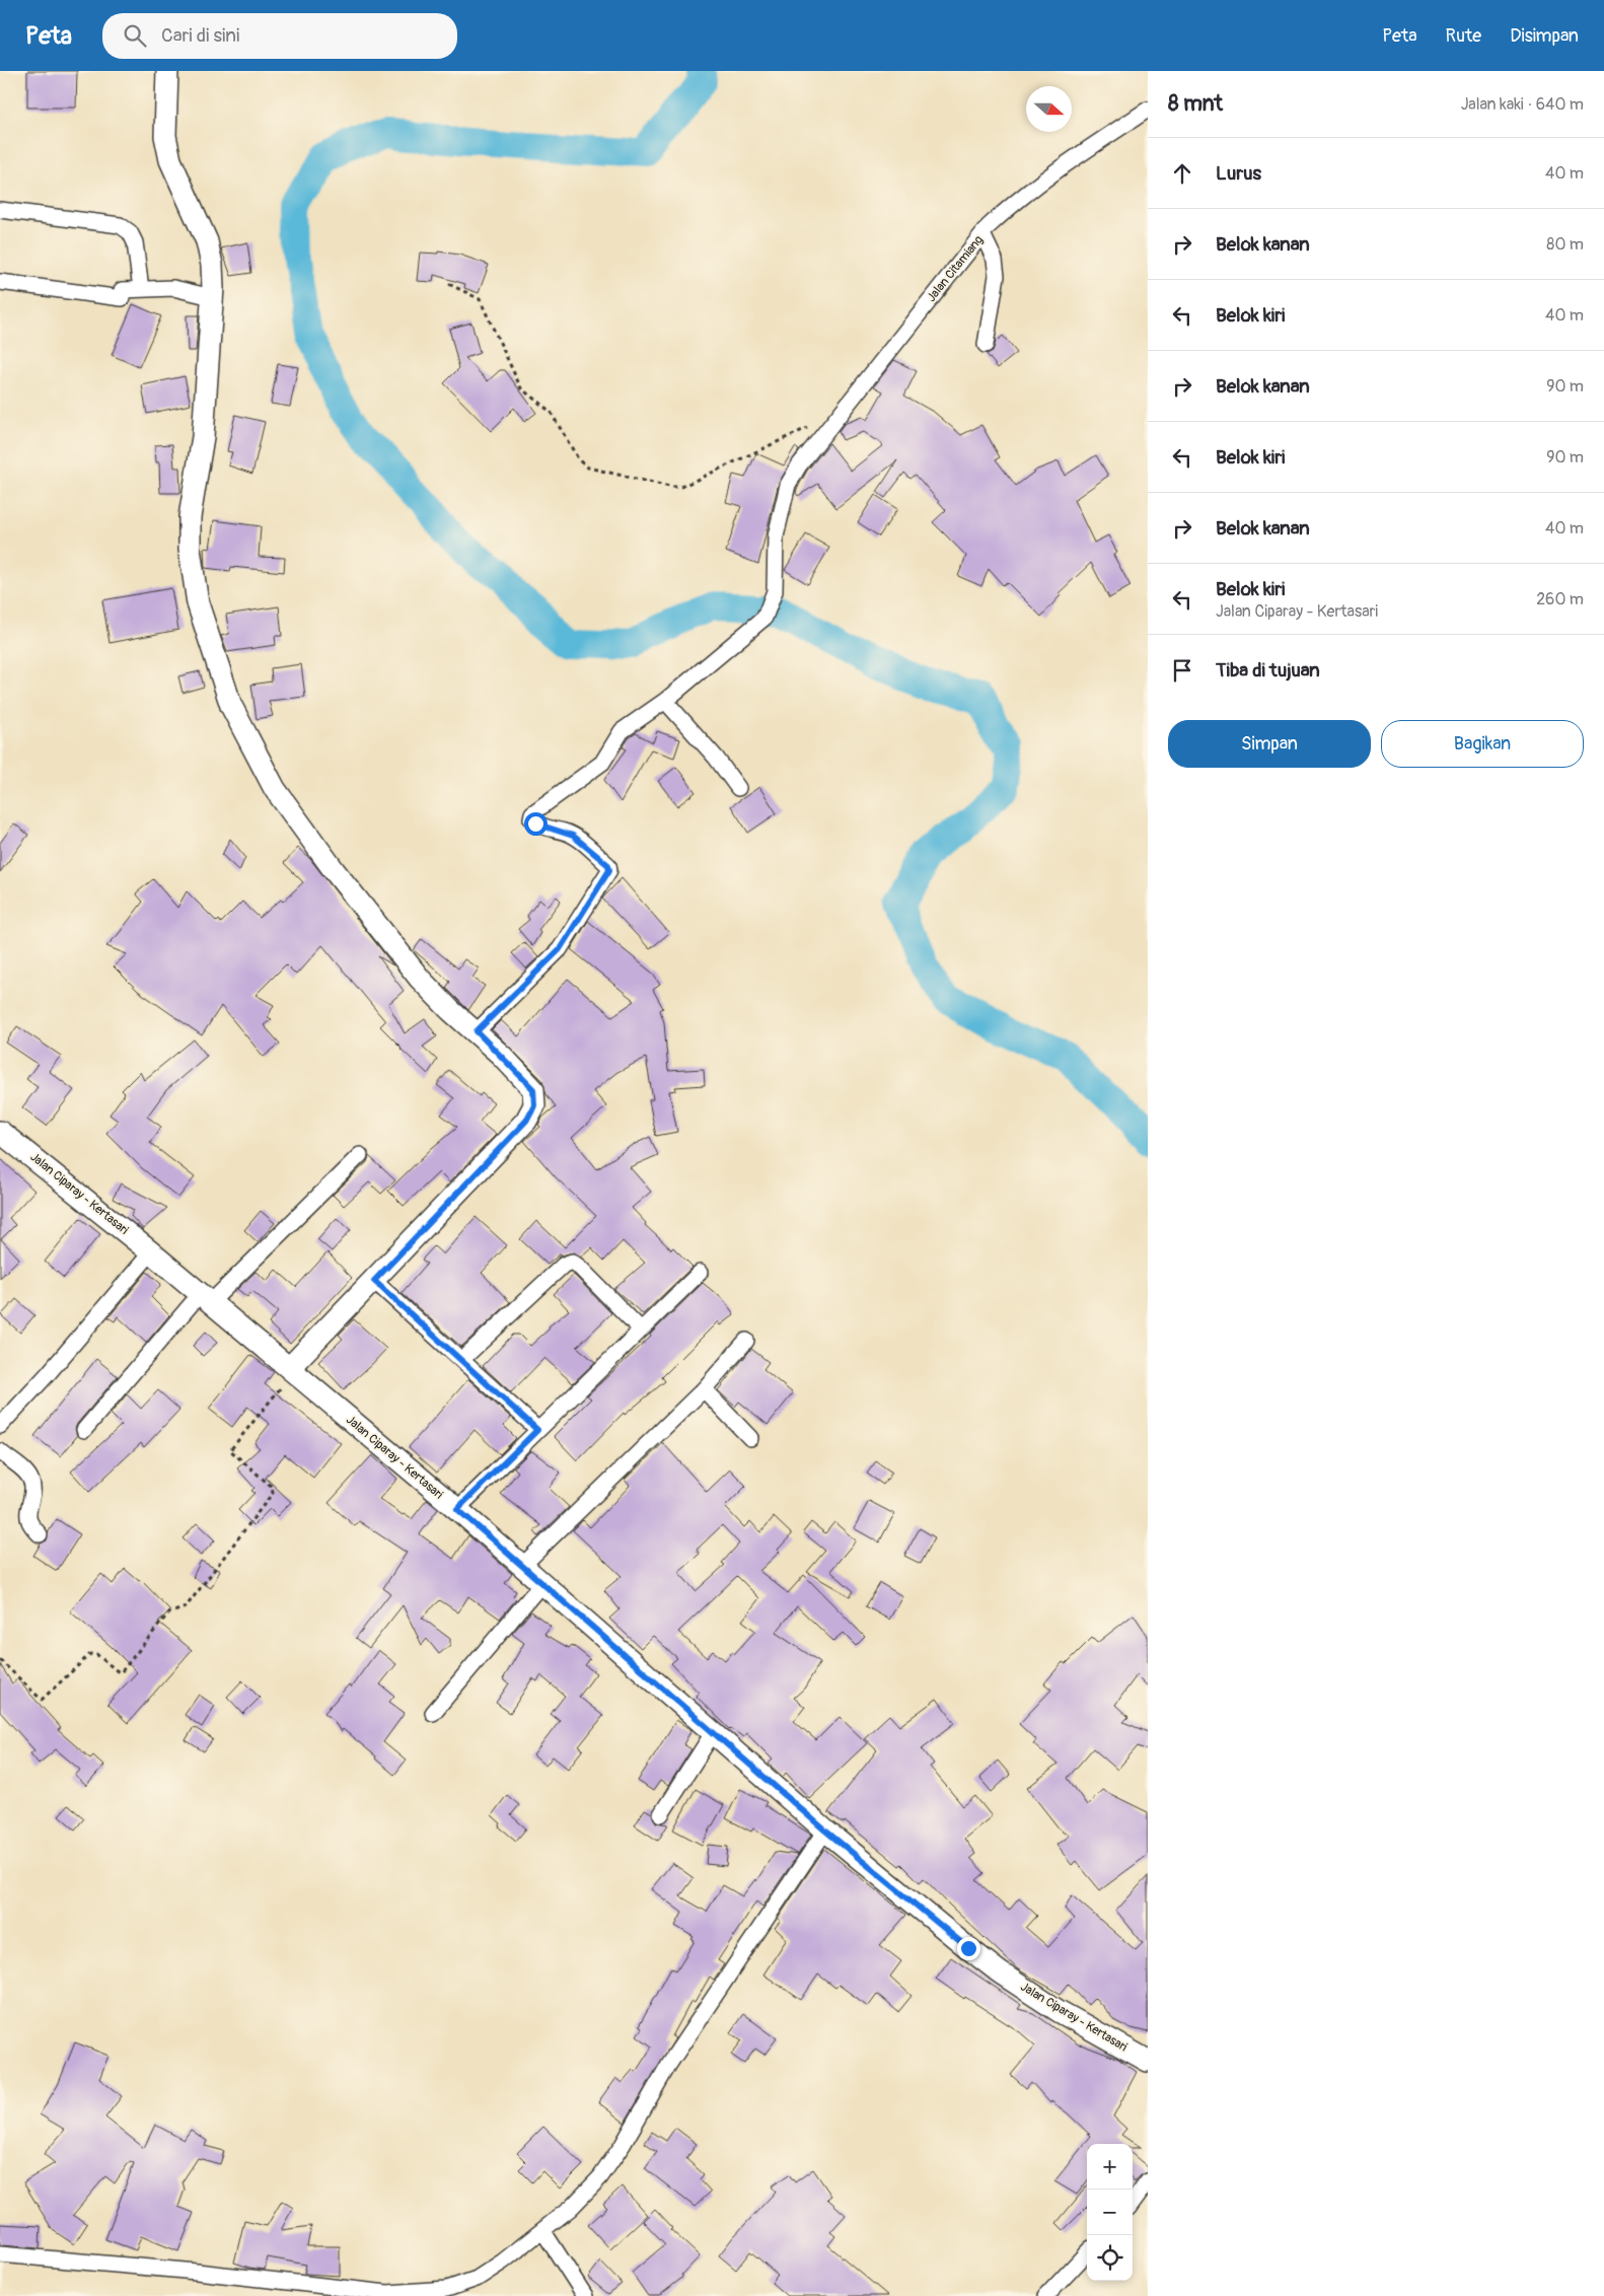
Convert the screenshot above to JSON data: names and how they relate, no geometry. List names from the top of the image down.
{
  "streets": {
    "street": ["Jalan Citamiang", "Jalan Ciparay - Kertasari"]
  },
  "north": "right",
  "page": {
    "header": "Peta",
    "search": "Cari di sini",
    "nav": ["Peta", "Rute", "Disimpan"],
    "heading": ["8 mnt", "Jalan kaki · 640 m"],
    "list": [
      ["Lurus", "40 m"],
      ["Belok kanan", "80 m"],
      ["Belok kiri", "40 m"],
      ["Belok kanan", "90 m"],
      ["Belok kiri", "90 m"],
      ["Belok kanan", "40 m"],
      ["Belok kiri", "Jalan Ciparay - Kertasari", "260 m"],
      "Tiba di tujuan"
    ],
    "buttons": ["Simpan", "Bagikan"],
    "map_buttons": ["+", "−"]
  }
}
